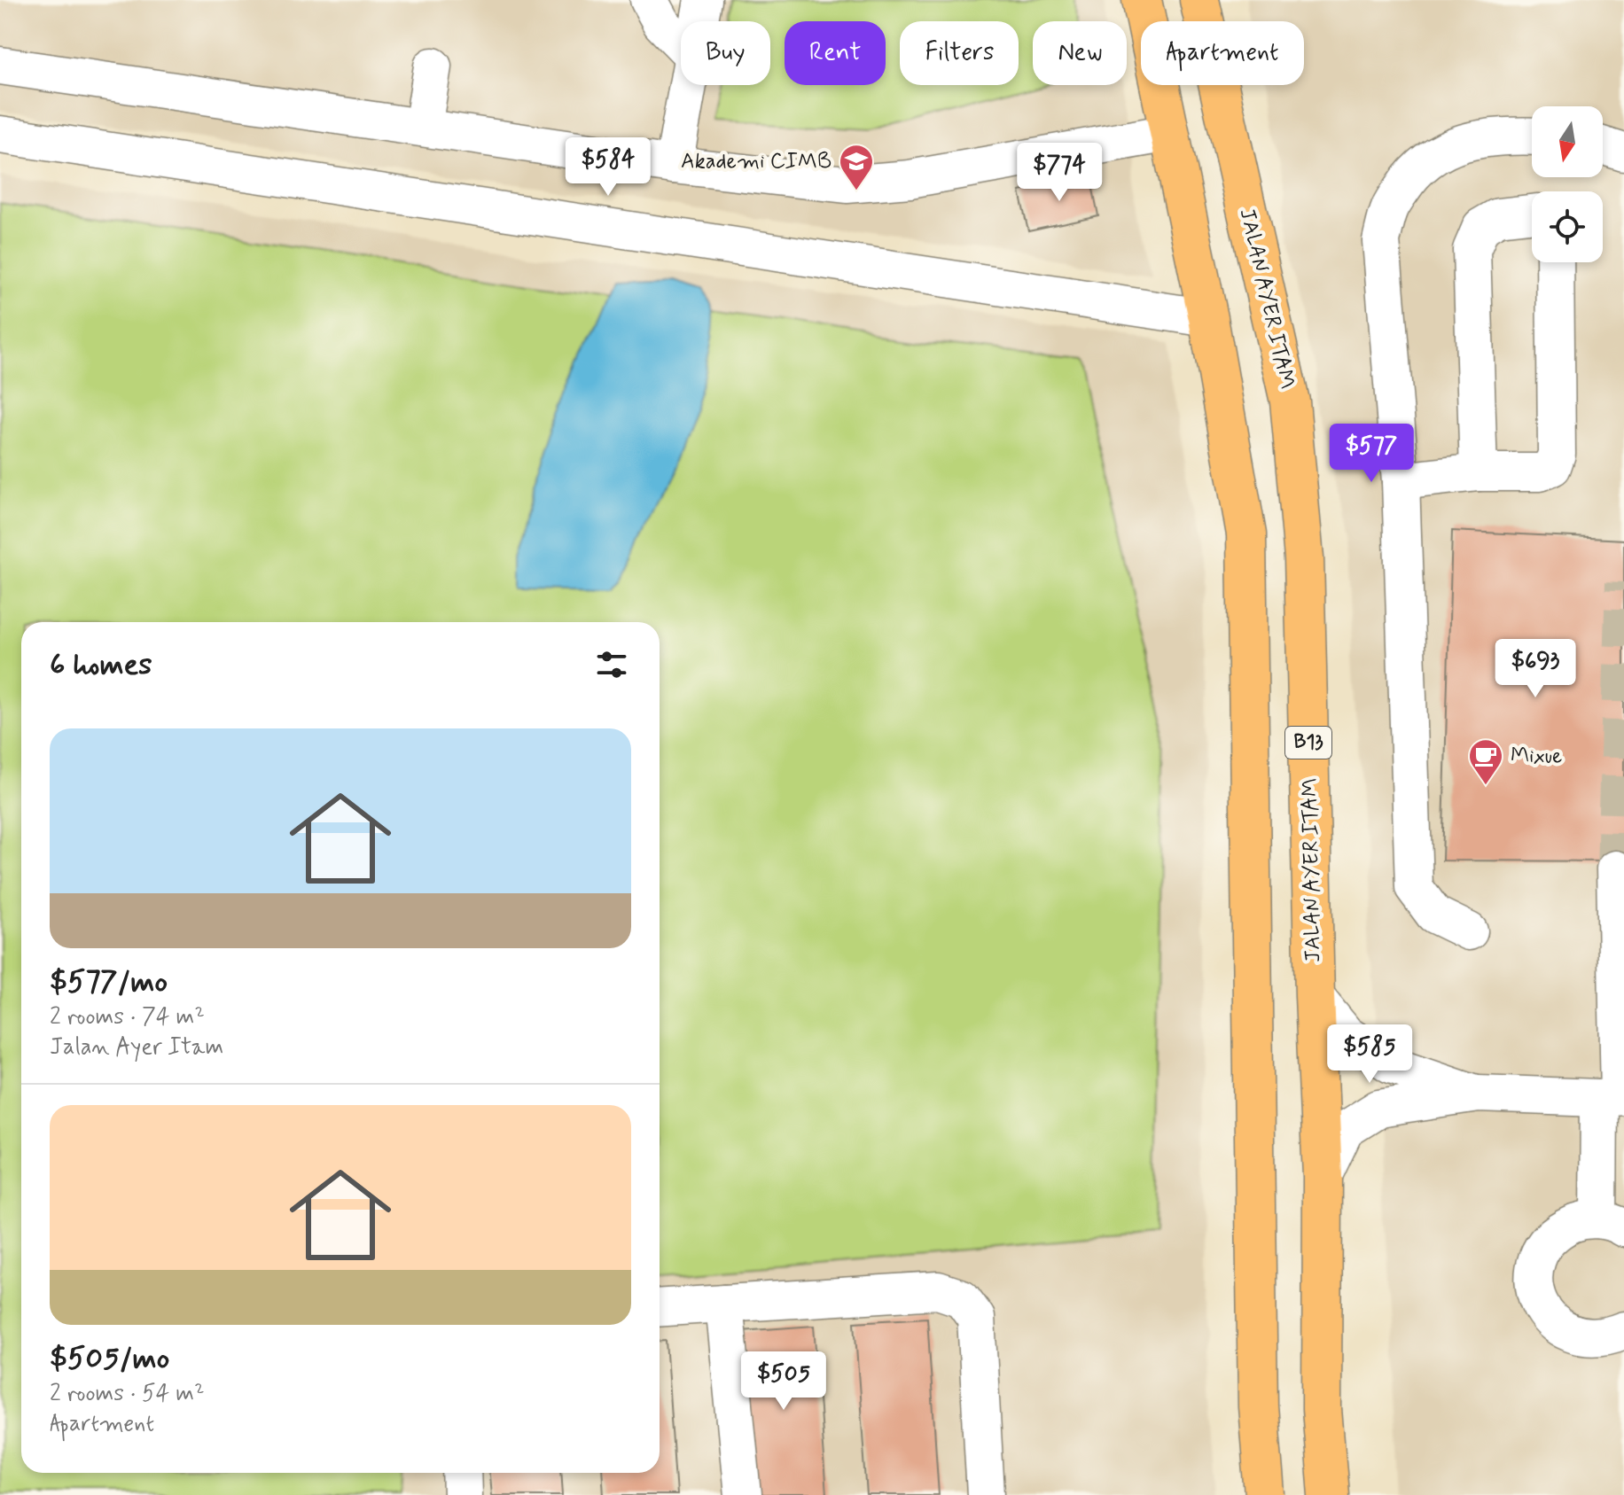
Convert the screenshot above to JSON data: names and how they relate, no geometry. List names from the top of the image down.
{
  "streets": {
    "main road": ["JALAN AYER ITAM", "B13"]
  },
  "places": {
    "school or university": ["Akademi CIMB"],
    "cafe": ["Mixue"]
  },
  "north": "bottom",
  "page": {
    "chip": [
      "Buy",
      "Rent",
      "Filters",
      "New",
      "Apartment"
    ],
    "price": [
      "$584",
      "$774",
      "$577",
      "$693",
      "$585",
      "$505"
    ],
    "heading": "6 homes",
    "list": [
      {
        "name": "$577/mo",
        "note": "2 rooms · 74 m² · Jalan Ayer Itam"
      },
      {
        "name": "$505/mo",
        "note": "2 rooms · 54 m² · Apartment"
      }
    ]
  }
}
